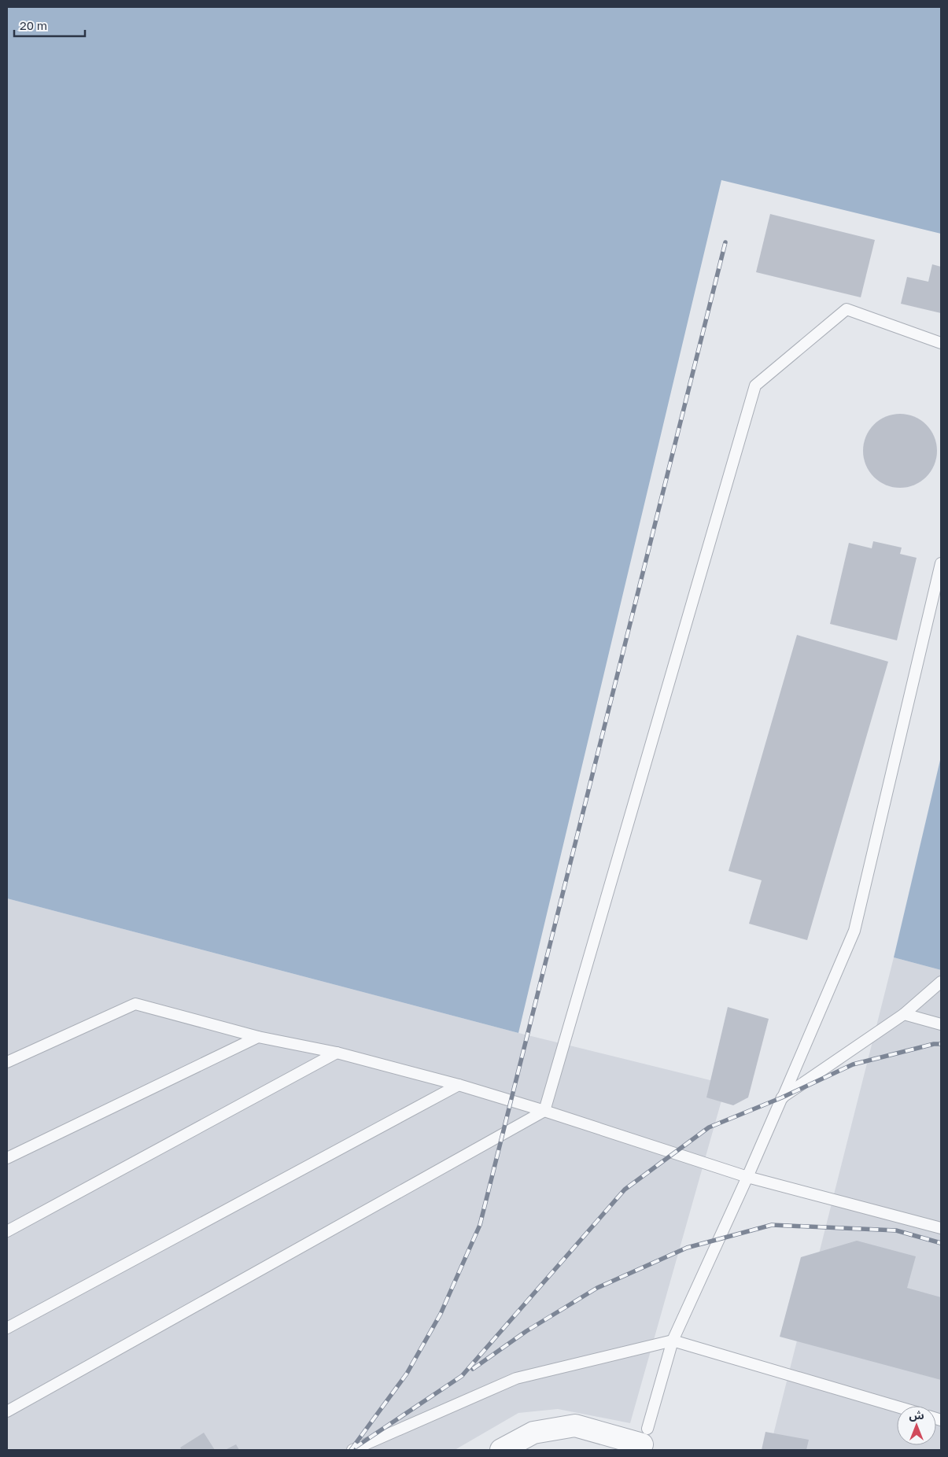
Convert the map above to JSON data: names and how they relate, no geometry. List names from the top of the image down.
{
  "scale_bar": "20 m",
  "north": "top"
}
